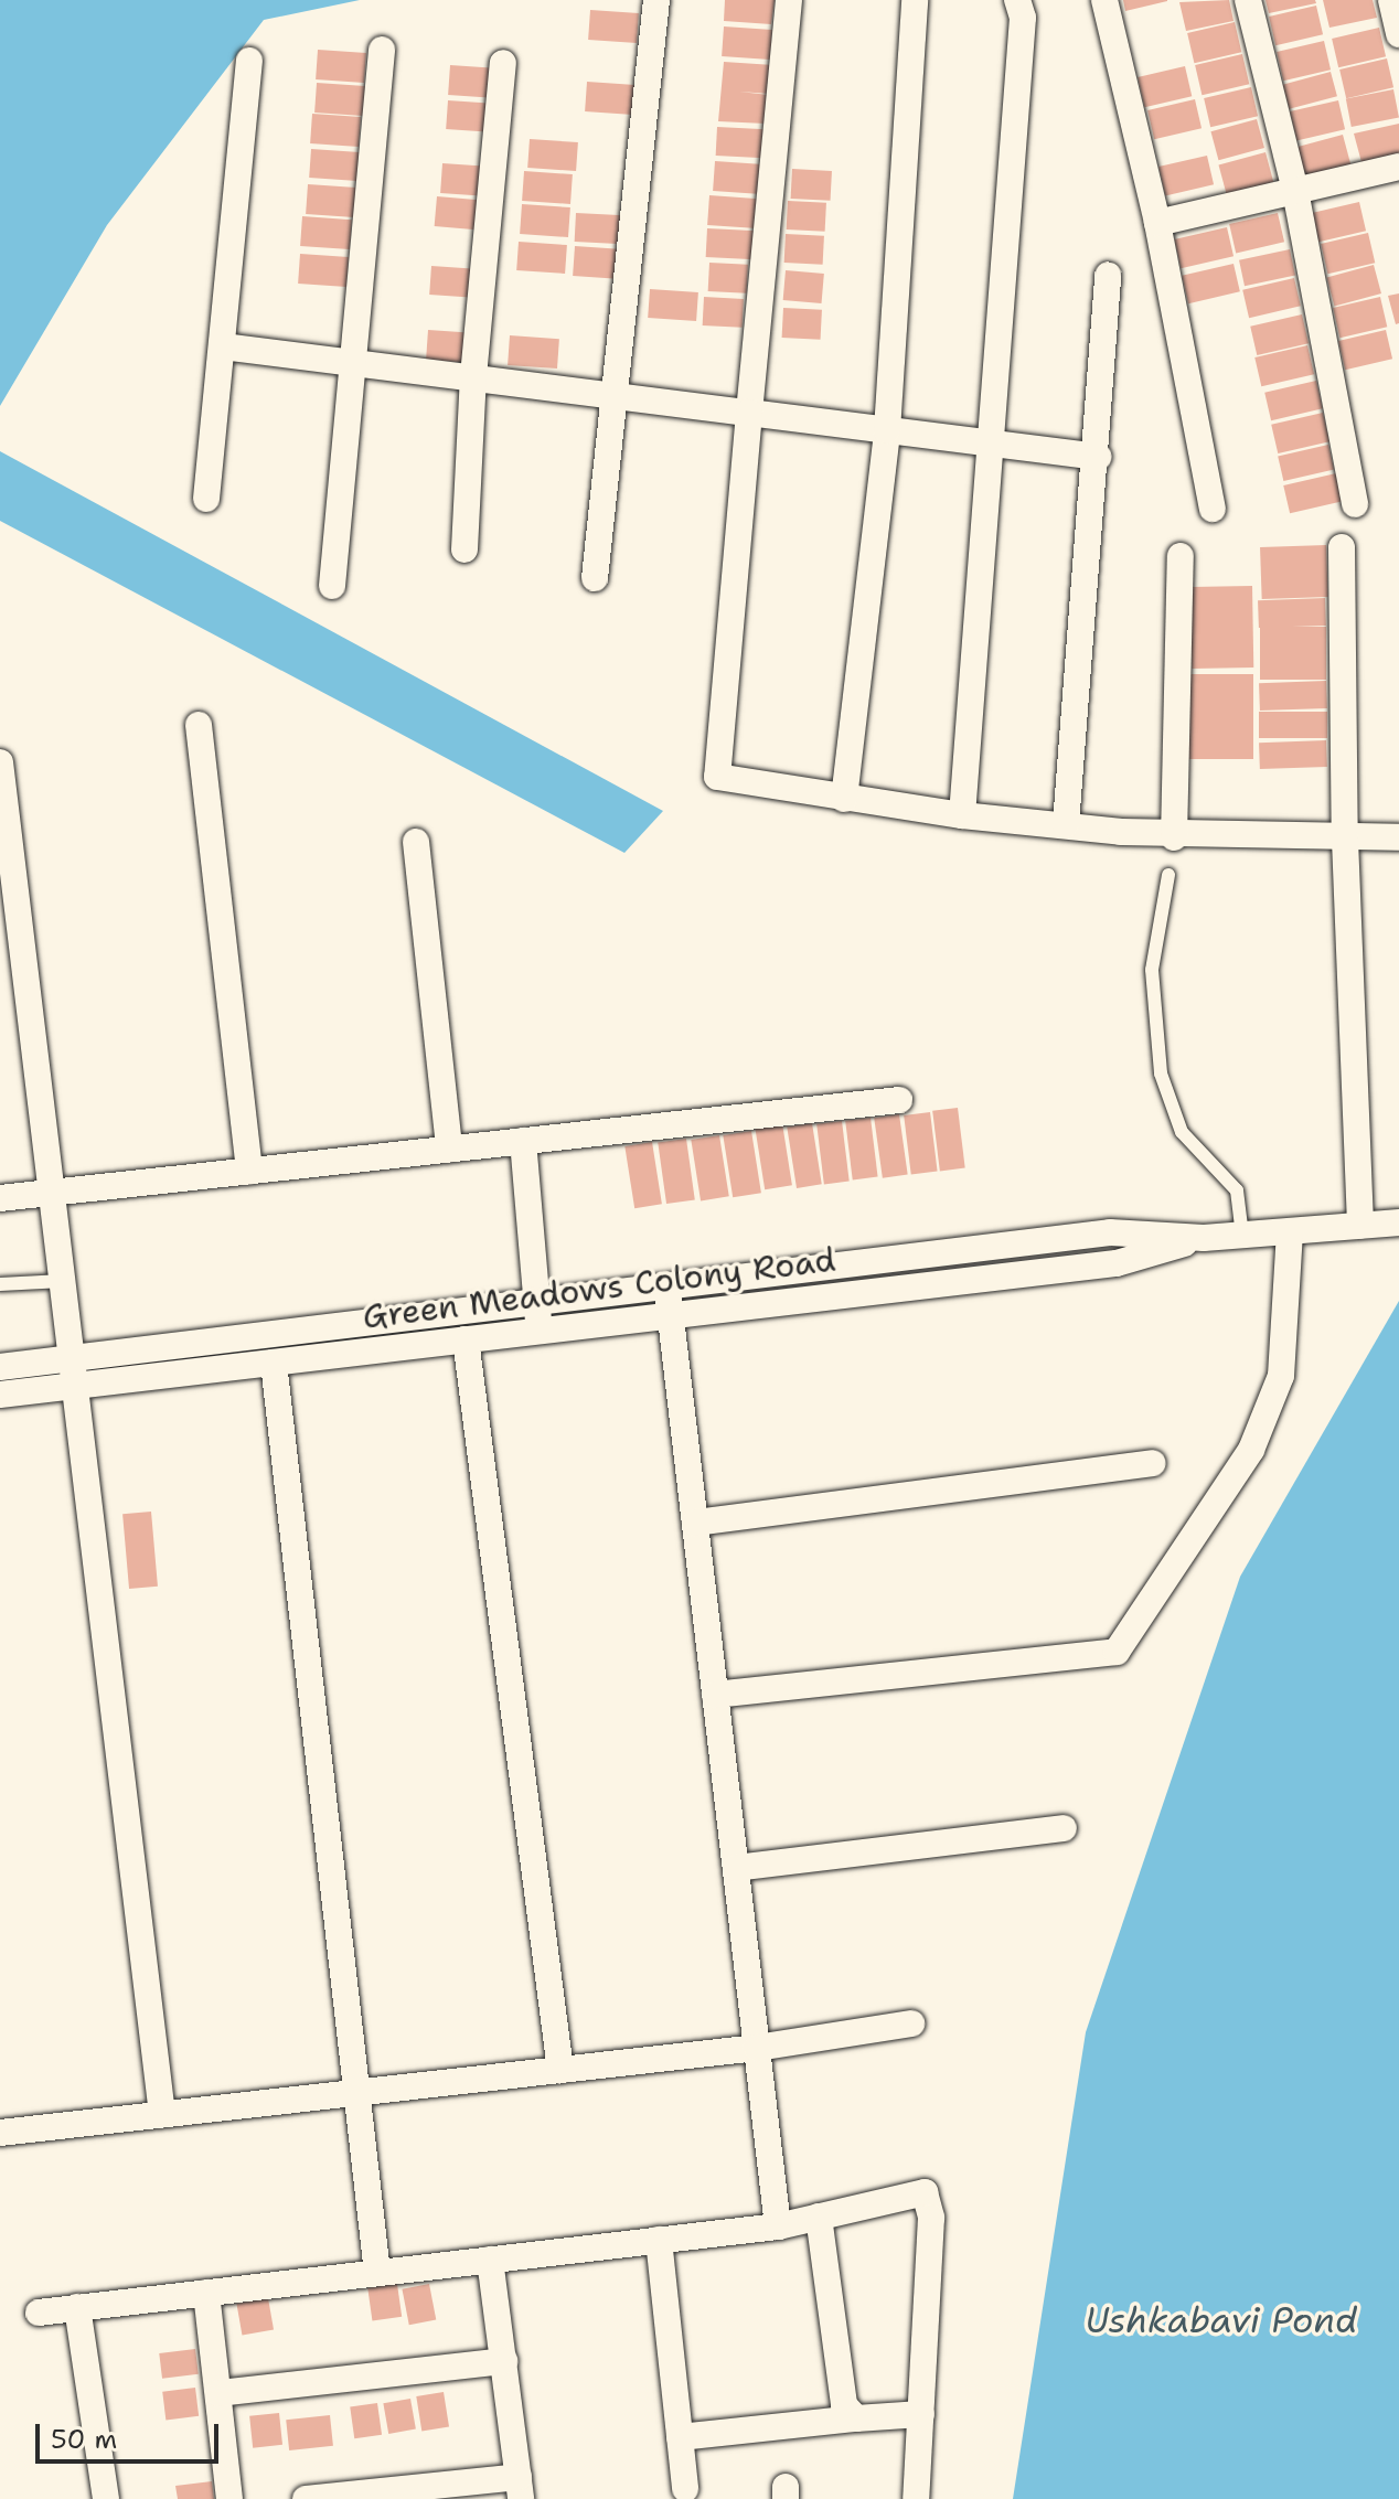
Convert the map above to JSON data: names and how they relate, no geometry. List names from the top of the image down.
{
  "streets": {
    "street": ["Green Meadows Colony Road"]
  },
  "water": ["Ushkabavi Pond"],
  "scale_bar": "50 m"
}
